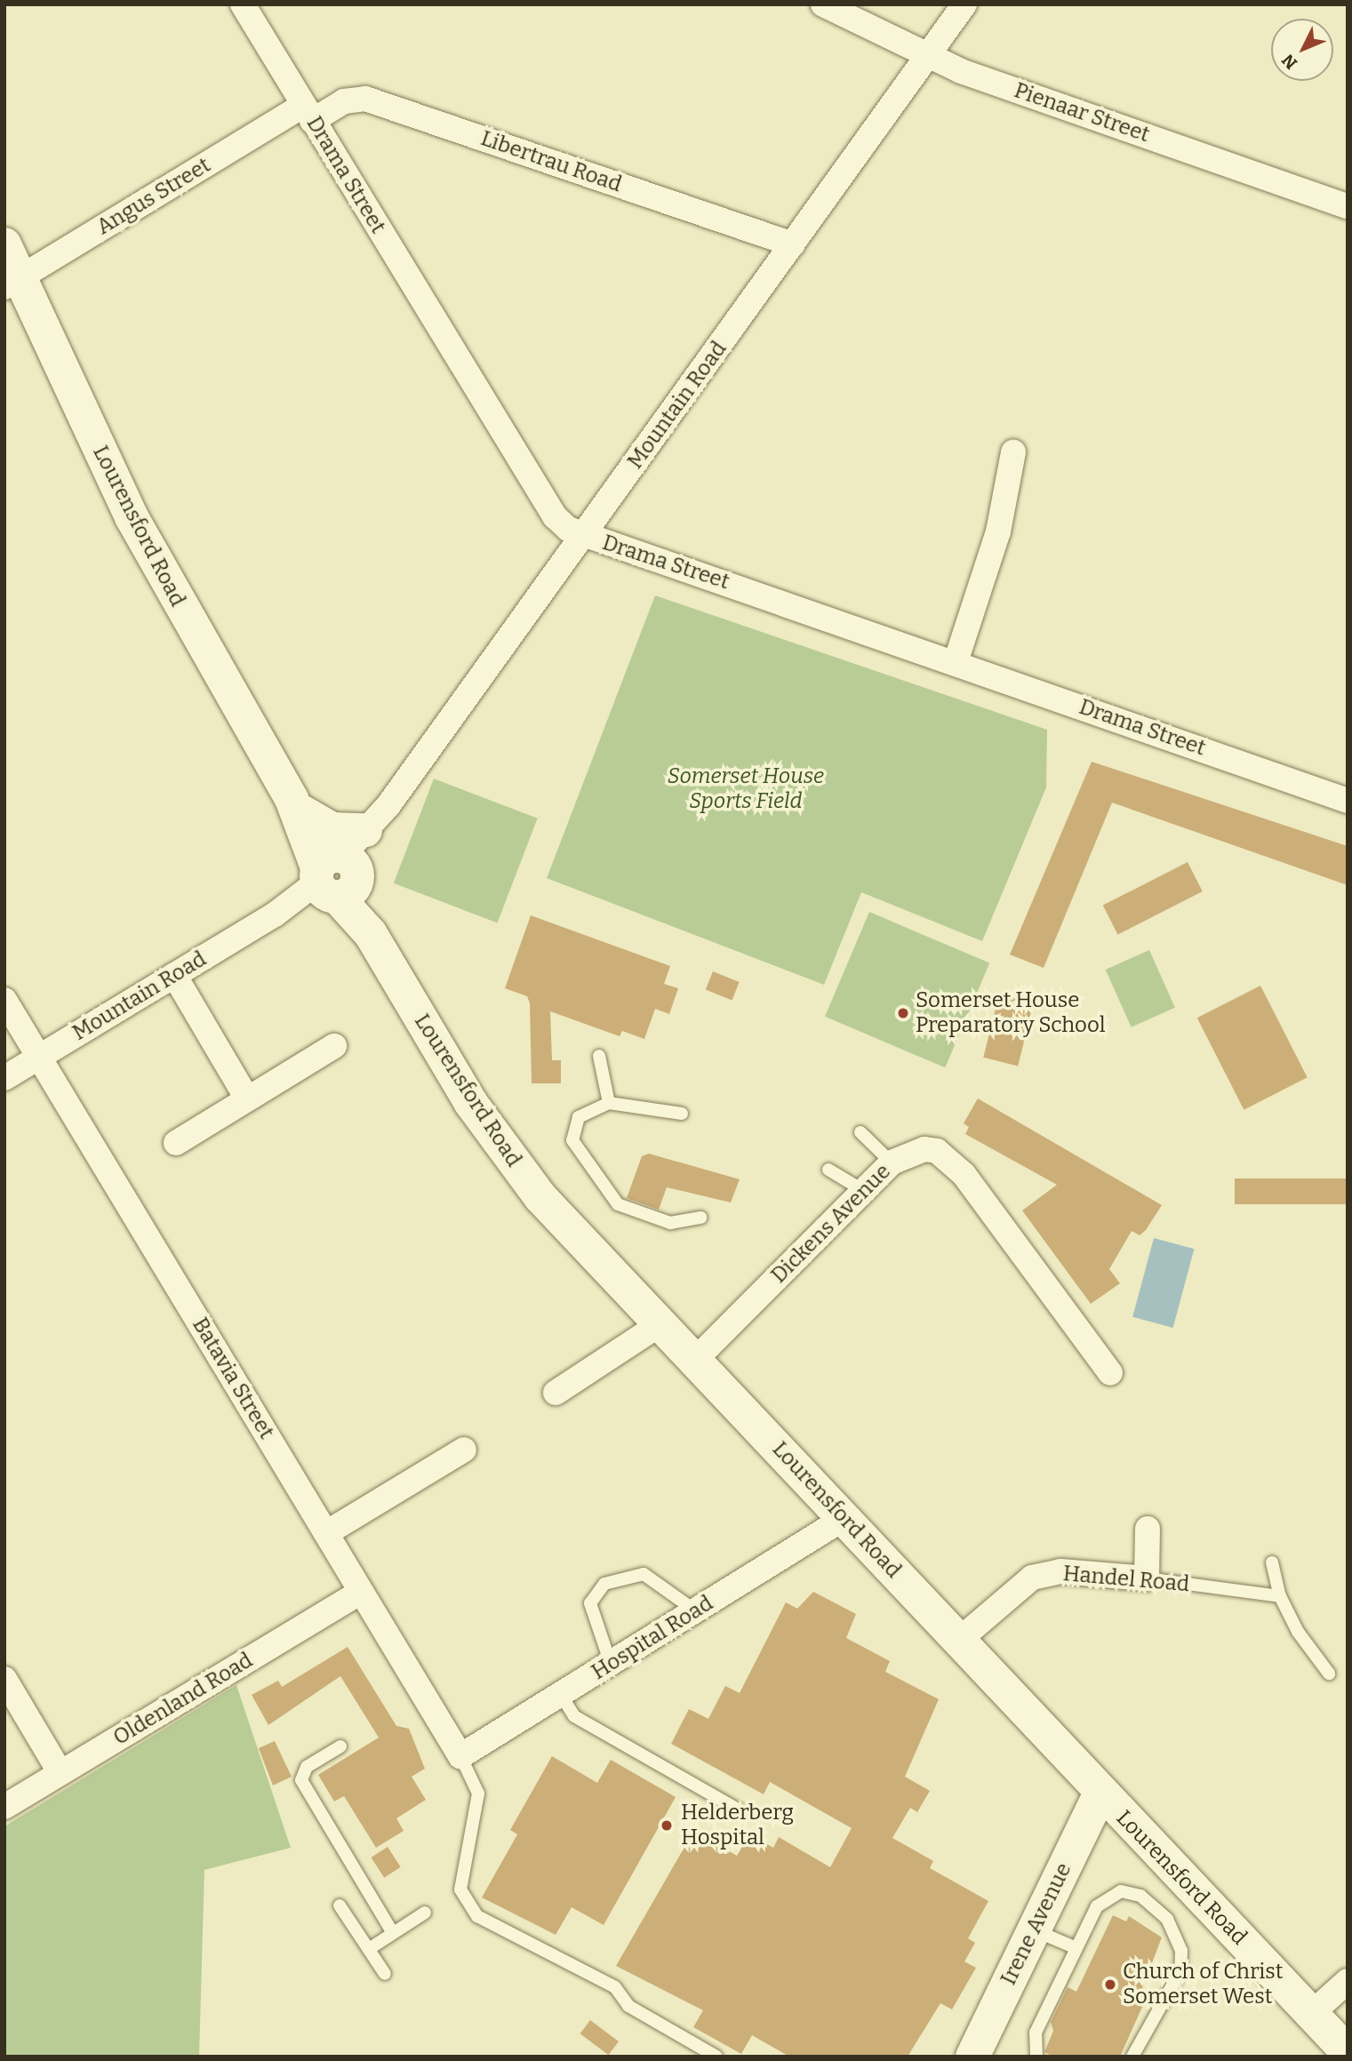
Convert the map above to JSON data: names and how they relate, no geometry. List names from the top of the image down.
{
  "streets": {
    "street": [
      "Pienaar Street",
      "Libertrau Road",
      "Drama Street",
      "Angus Street",
      "Mountain Road",
      "Lourensford Road",
      "Dickens Avenue",
      "Batavia Street",
      "Handel Road",
      "Hospital Road",
      "Oldenland Road",
      "Irene Avenue"
    ]
  },
  "crossings": [
    ["Pienaar Street", "Mountain Road"],
    ["Libertrau Road", "Drama Street"],
    ["Libertrau Road", "Angus Street"],
    ["Libertrau Road", "Mountain Road"],
    ["Drama Street", "Angus Street"],
    ["Drama Street", "Mountain Road"],
    ["Angus Street", "Lourensford Road"],
    ["Mountain Road", "Lourensford Road"],
    ["Mountain Road", "Batavia Street"],
    ["Lourensford Road", "Dickens Avenue"],
    ["Lourensford Road", "Handel Road"],
    ["Lourensford Road", "Hospital Road"],
    ["Lourensford Road", "Irene Avenue"],
    ["Batavia Street", "Hospital Road"],
    ["Batavia Street", "Oldenland Road"]
  ],
  "parks": ["Somerset House Sports Field"],
  "places": ["Somerset House Preparatory School", "Helderberg Hospital", "Church of Christ Somerset West"],
  "north": "bottom left"
}
